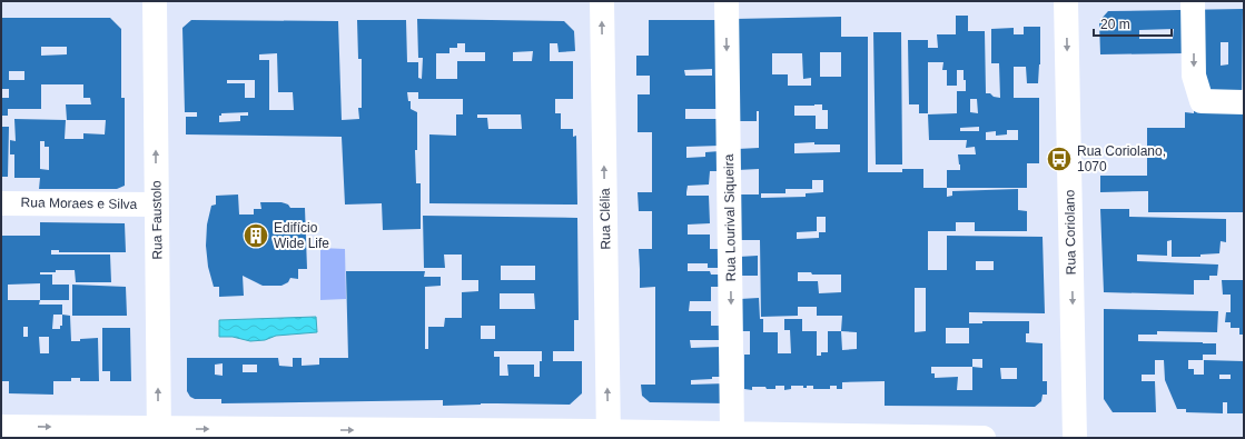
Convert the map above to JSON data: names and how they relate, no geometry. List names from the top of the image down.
{
  "streets": {
    "street": [
      "Rua Moraes e Silva",
      "Rua Lourival Siqueira",
      "Rua Clélia",
      "Rua Faustolo",
      "Rua Coriolano"
    ]
  },
  "crossings": [
    ["Rua Moraes e Silva", "Rua Faustolo"]
  ],
  "one_way": [
    "Rua Lourival Siqueira",
    "Rua Clélia",
    "Rua Faustolo",
    "Rua Coriolano"
  ],
  "places": {
    "bus stop": ["Rua Coriolano, 1070"],
    "building": ["Edifício Wide Life"]
  },
  "scale_bar": "20 m"
}
